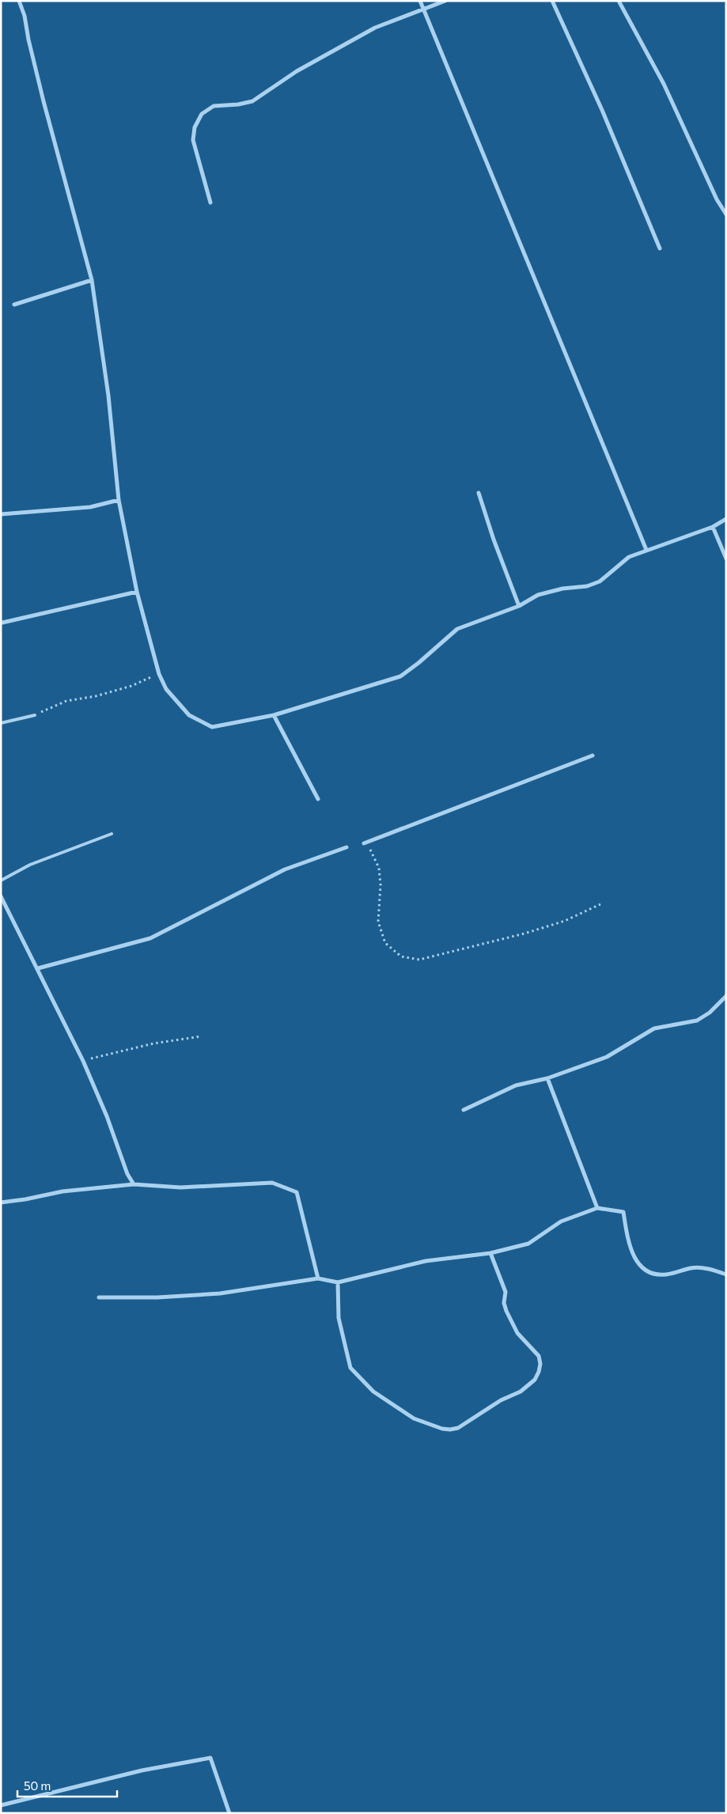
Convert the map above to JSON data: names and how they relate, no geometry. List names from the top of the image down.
{
  "scale_bar": "50 m"
}
